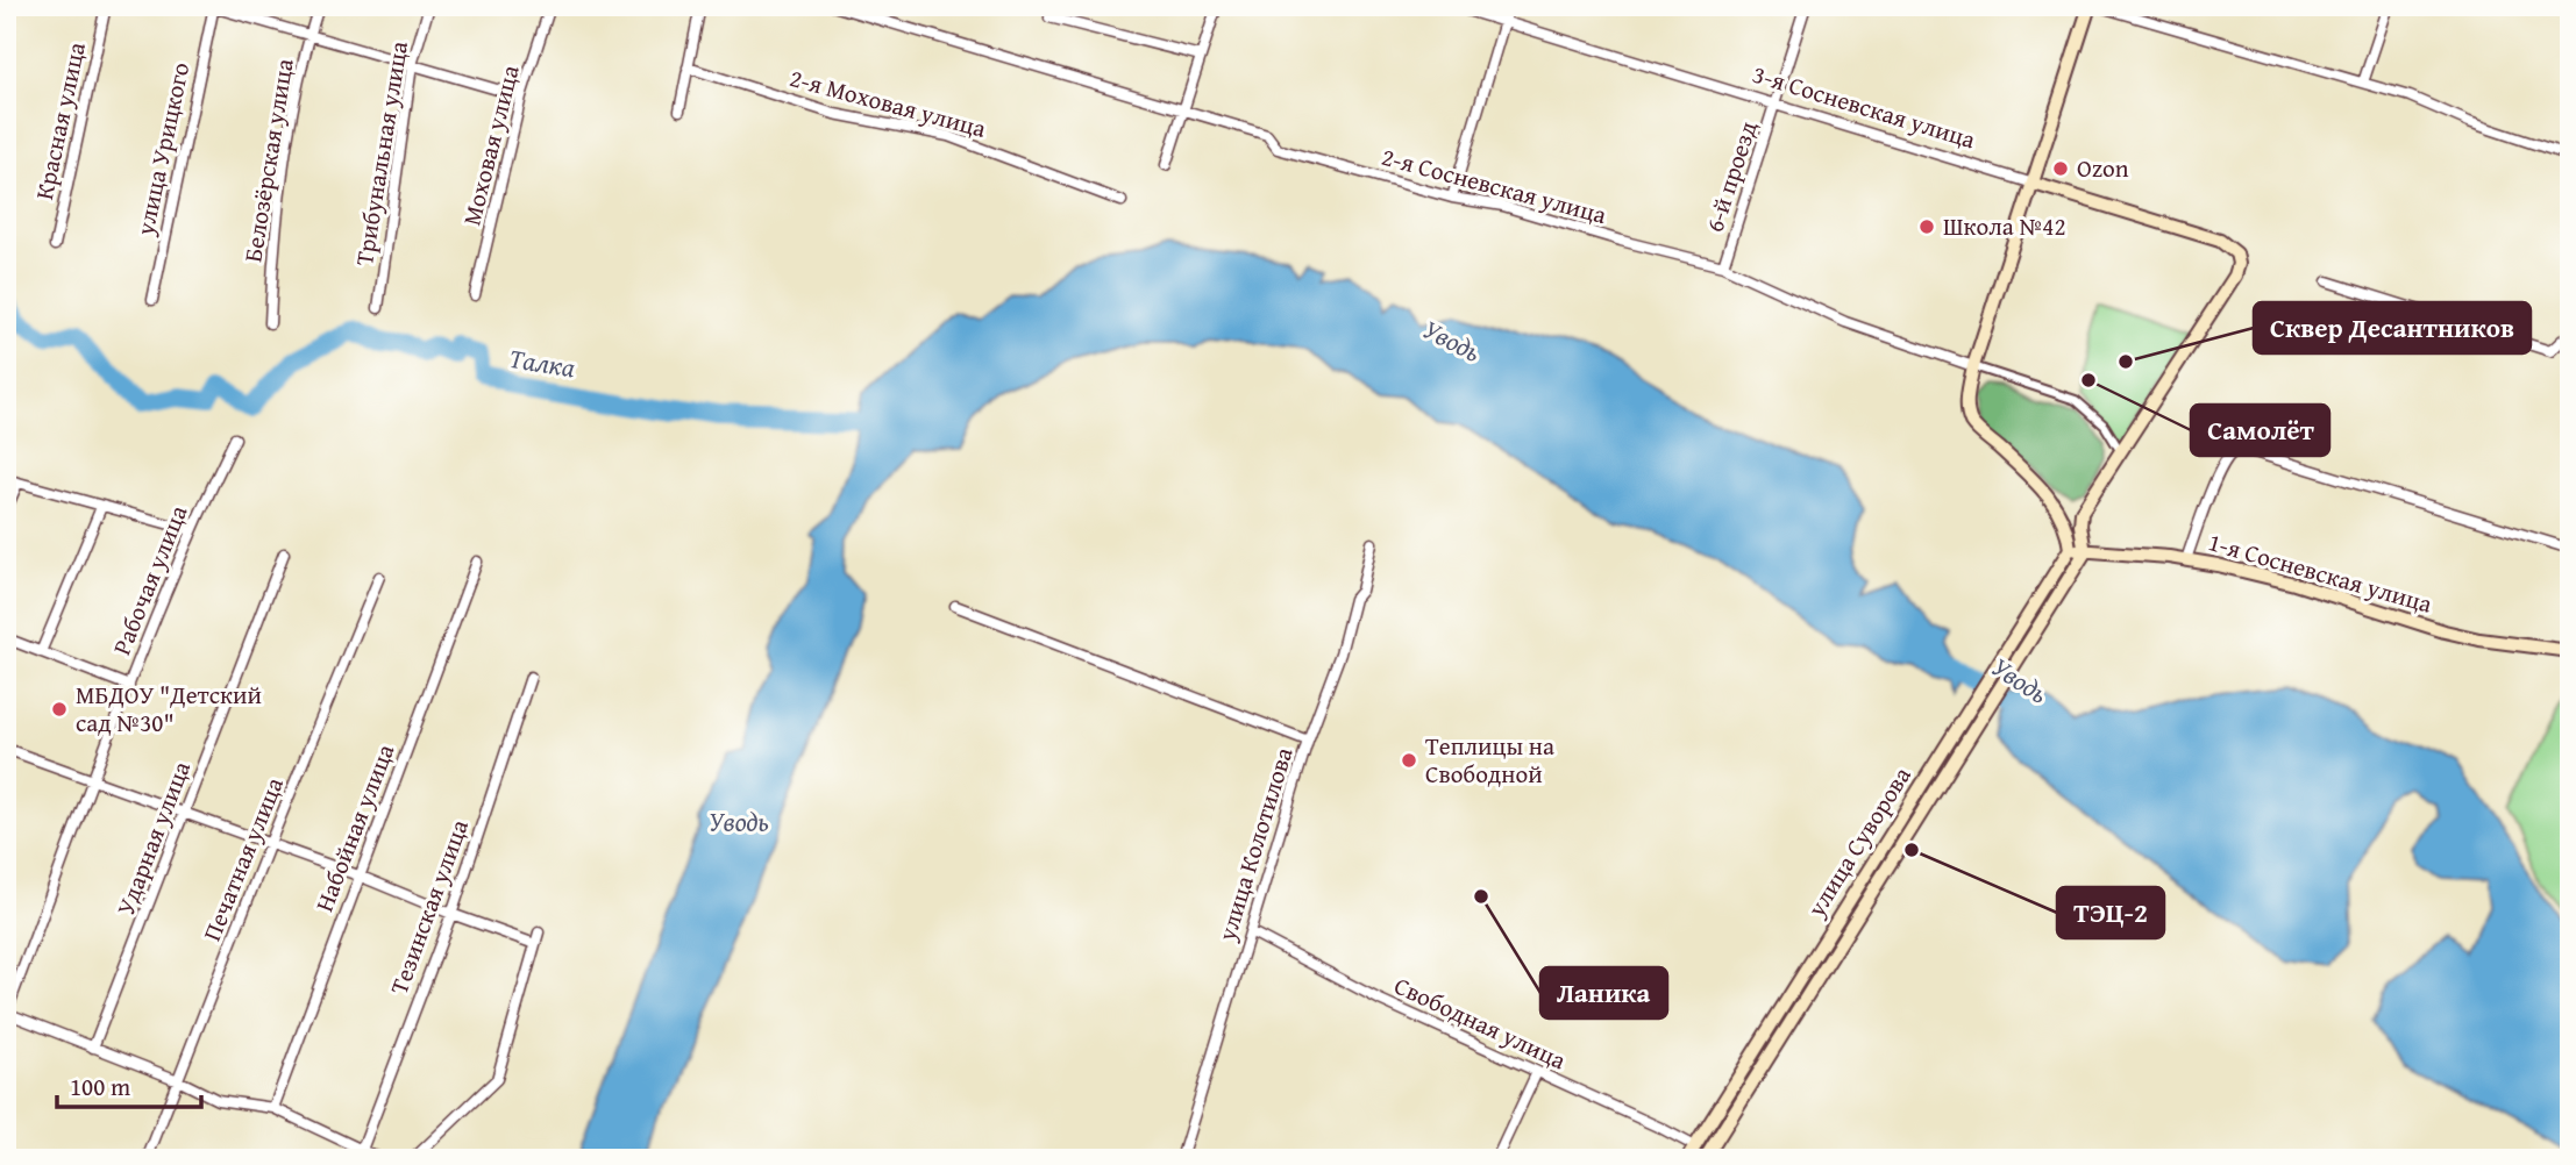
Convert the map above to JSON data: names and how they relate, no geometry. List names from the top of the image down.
{
  "streets": {
    "main road": ["3-я Сосневская улица", "1-я Сосневская улица", "улица Суворова"],
    "street": [
      "2-я Моховая улица",
      "Красная улица",
      "Моховая улица",
      "улица Урицкого",
      "Трибунальная улица",
      "Белозёрская улица",
      "6-й проезд",
      "2-я Сосневская улица",
      "Рабочая улица",
      "Набойная улица",
      "Ударная улица",
      "улица Колотилова",
      "Печатная улица",
      "Тезинская улица",
      "Свободная улица"
    ]
  },
  "crossings": [
    ["3-я Сосневская улица", "6-й проезд"],
    ["3-я Сосневская улица", "2-я Сосневская улица"],
    ["6-й проезд", "2-я Сосневская улица"],
    ["1-я Сосневская улица", "улица Суворова"],
    ["улица Суворова", "Свободная улица"],
    ["улица Колотилова", "Свободная улица"]
  ],
  "water": ["Уводь", "Талка"],
  "places": [
    "Ozon",
    "Школа №42",
    "Сквер Десантников",
    "Самолёт",
    "МБДОУ \"Детский сад №30\"",
    "Теплицы на Свободной",
    "ТЭЦ-2",
    "Ланика"
  ],
  "scale_bar": "100 m"
}
